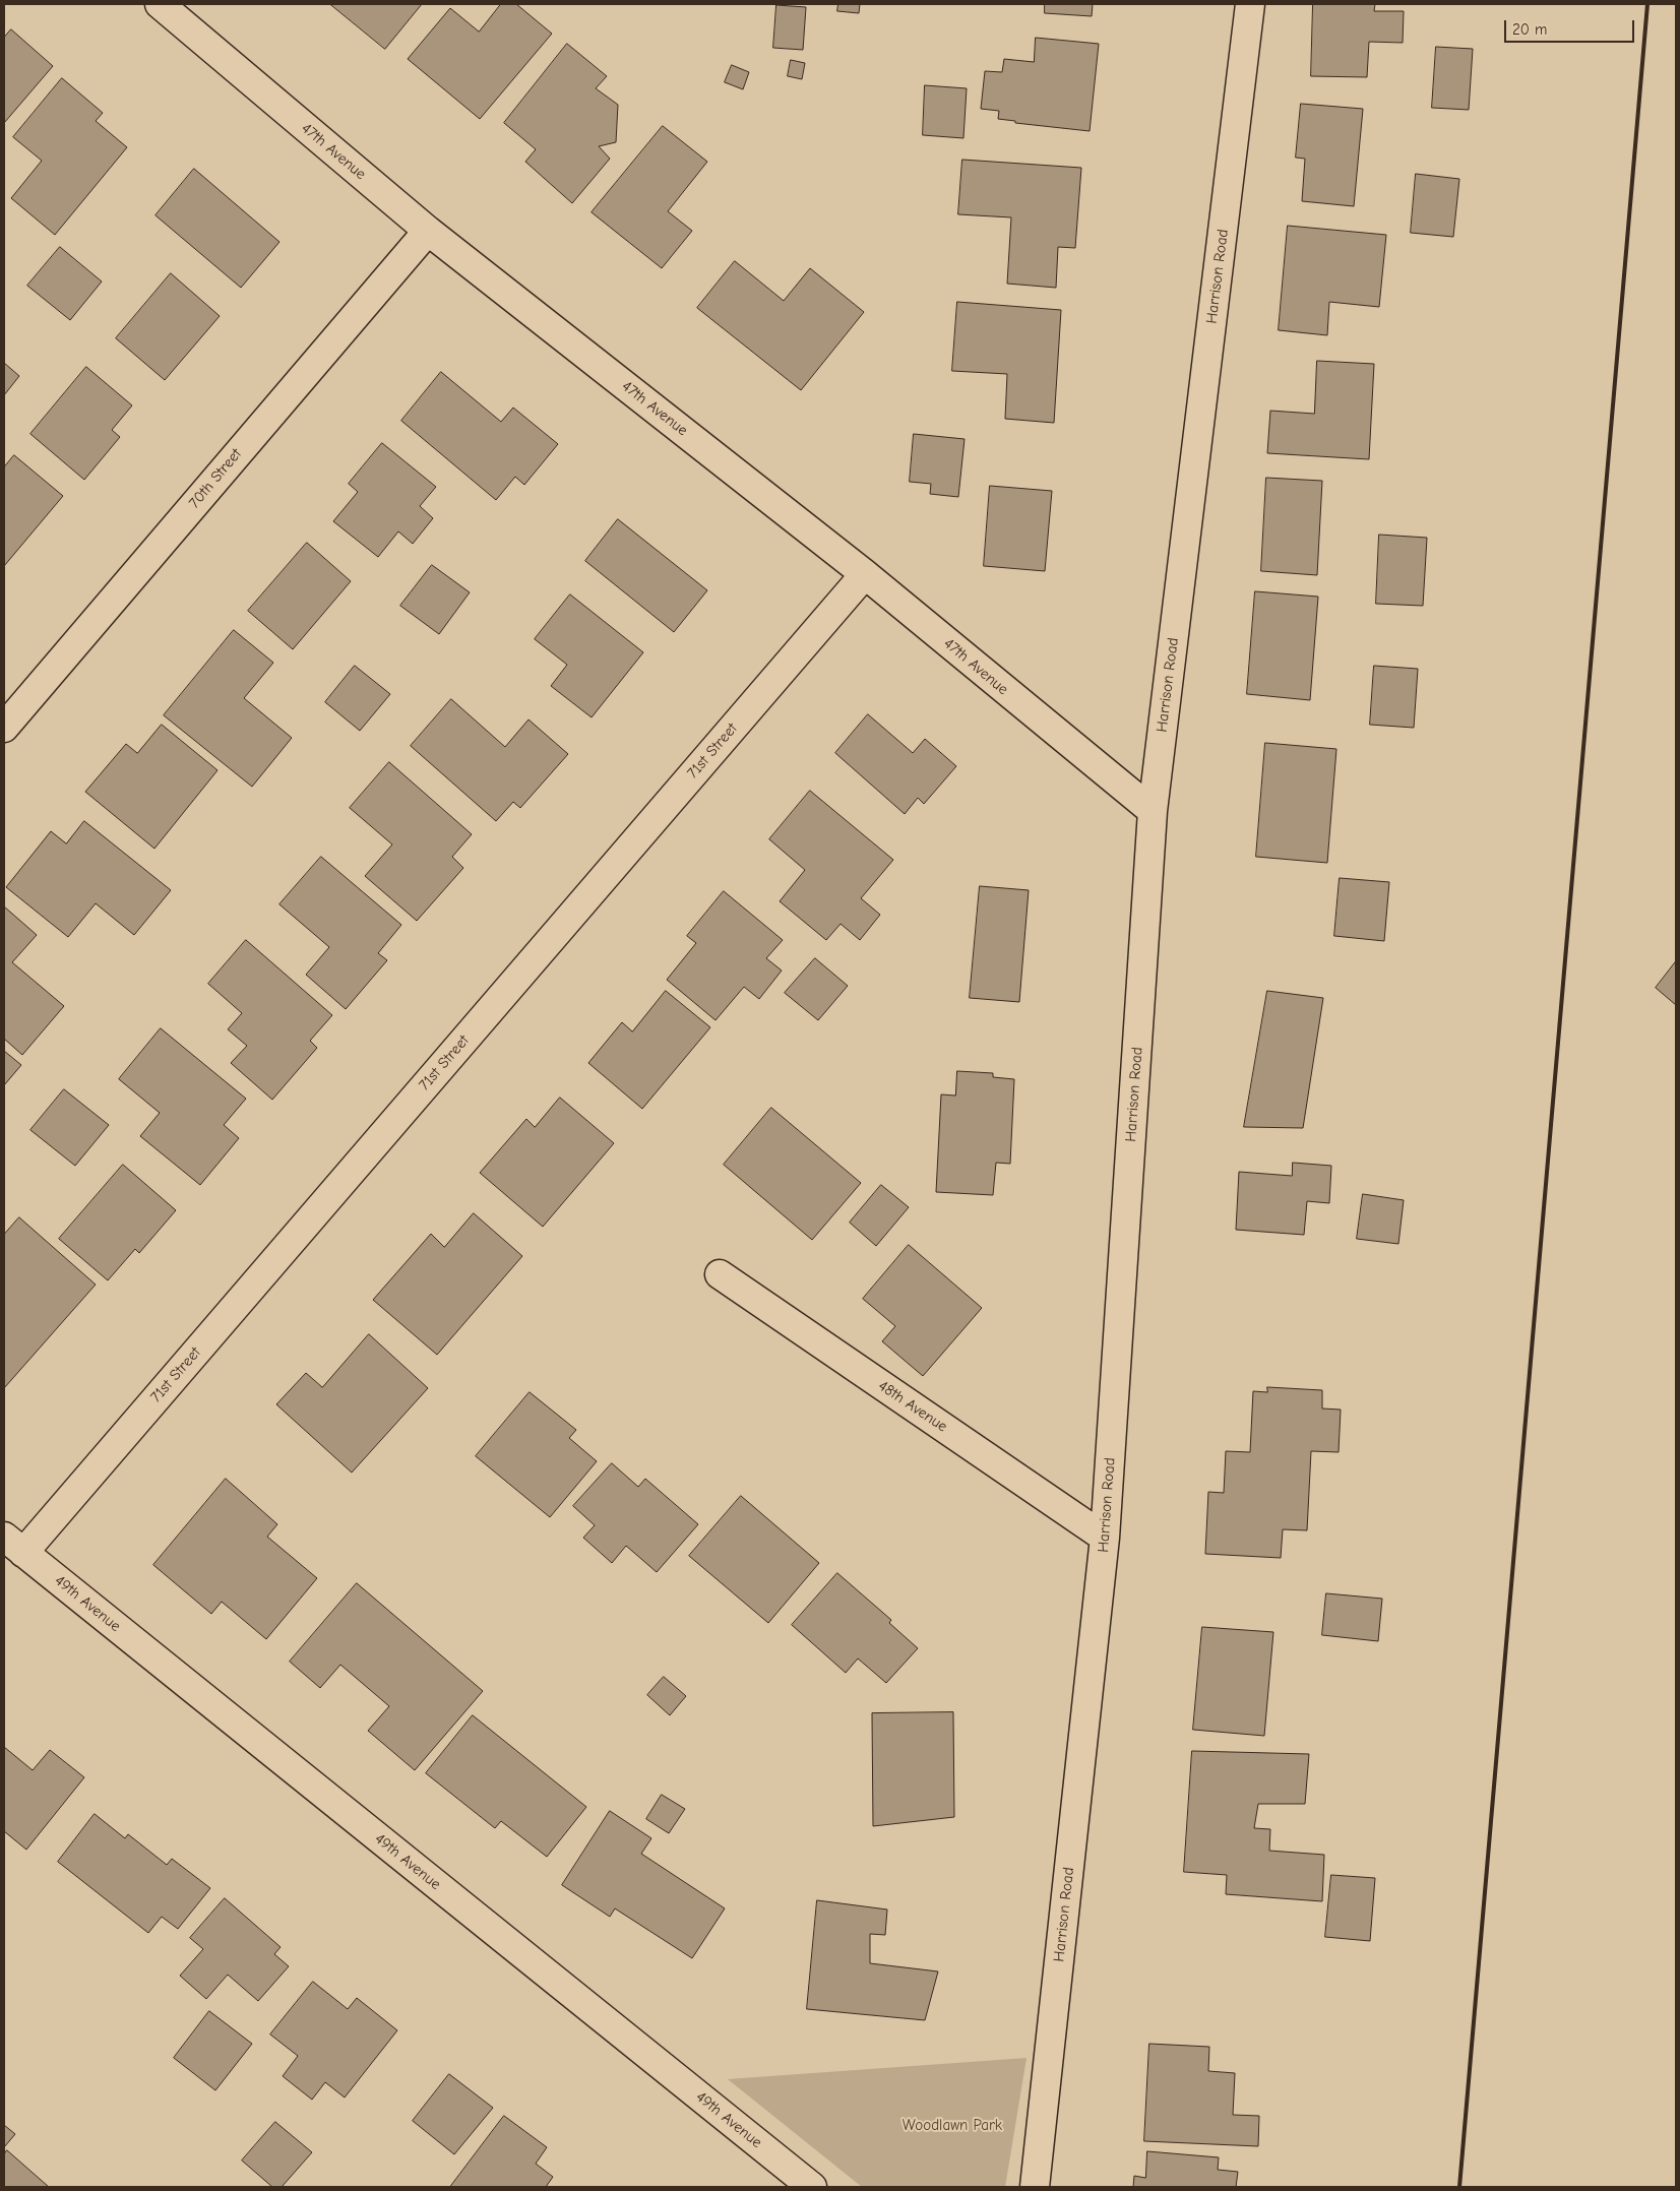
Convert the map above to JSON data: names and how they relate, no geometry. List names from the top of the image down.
{
  "streets": {
    "street": [
      "47th Avenue",
      "Harrison Road",
      "70th Street",
      "71st Street",
      "48th Avenue",
      "49th Avenue"
    ]
  },
  "crossings": [
    ["47th Avenue", "Harrison Road"],
    ["47th Avenue", "70th Street"],
    ["47th Avenue", "71st Street"],
    ["Harrison Road", "48th Avenue"],
    ["71st Street", "49th Avenue"]
  ],
  "parks": ["Woodlawn Park"],
  "scale_bar": "20 m"
}
